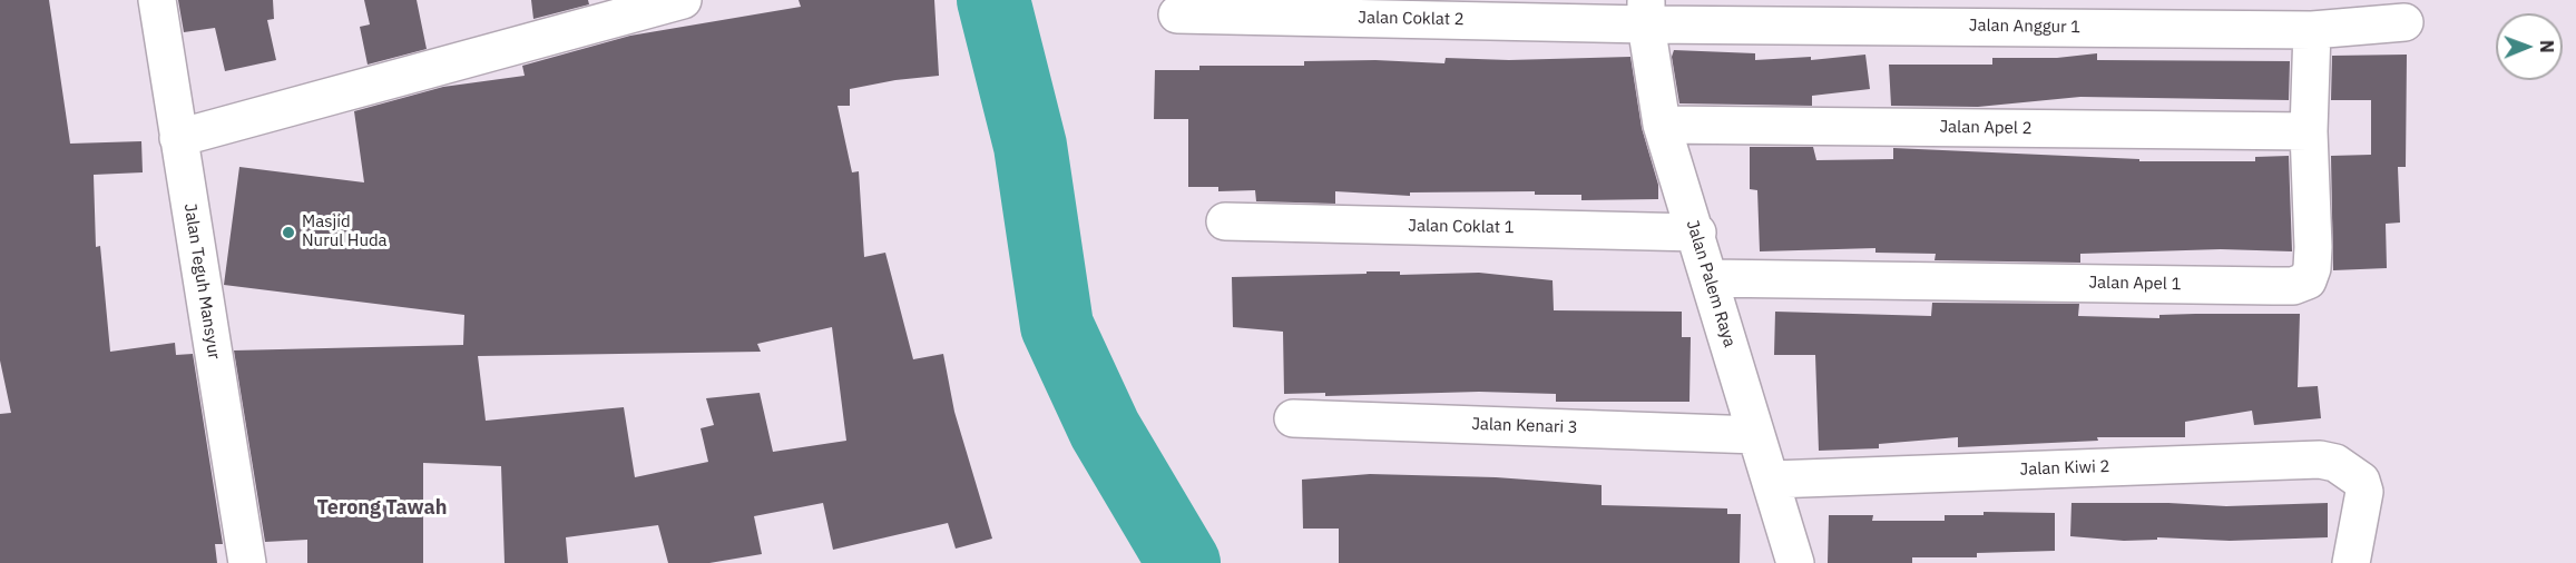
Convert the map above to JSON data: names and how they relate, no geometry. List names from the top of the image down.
{
  "streets": {
    "street": [
      "Jalan Coklat 2",
      "Jalan Anggur 1",
      "Jalan Apel 2",
      "Jalan Coklat 1",
      "Jalan Teguh Mansyur",
      "Jalan Palem Raya",
      "Jalan Apel 1",
      "Jalan Kenari 3",
      "Jalan Kiwi 2"
    ]
  },
  "crossings": [
    ["Jalan Coklat 2", "Jalan Anggur 1"],
    ["Jalan Coklat 2", "Jalan Palem Raya"],
    ["Jalan Anggur 1", "Jalan Palem Raya"],
    ["Jalan Anggur 1", "Jalan Apel 1"],
    ["Jalan Apel 2", "Jalan Palem Raya"],
    ["Jalan Apel 2", "Jalan Apel 1"],
    ["Jalan Coklat 1", "Jalan Palem Raya"],
    ["Jalan Palem Raya", "Jalan Apel 1"],
    ["Jalan Palem Raya", "Jalan Kenari 3"],
    ["Jalan Palem Raya", "Jalan Kiwi 2"]
  ],
  "districts": ["Terong Tawah"],
  "places": ["Masjid Nurul Huda"],
  "north": "right"
}
